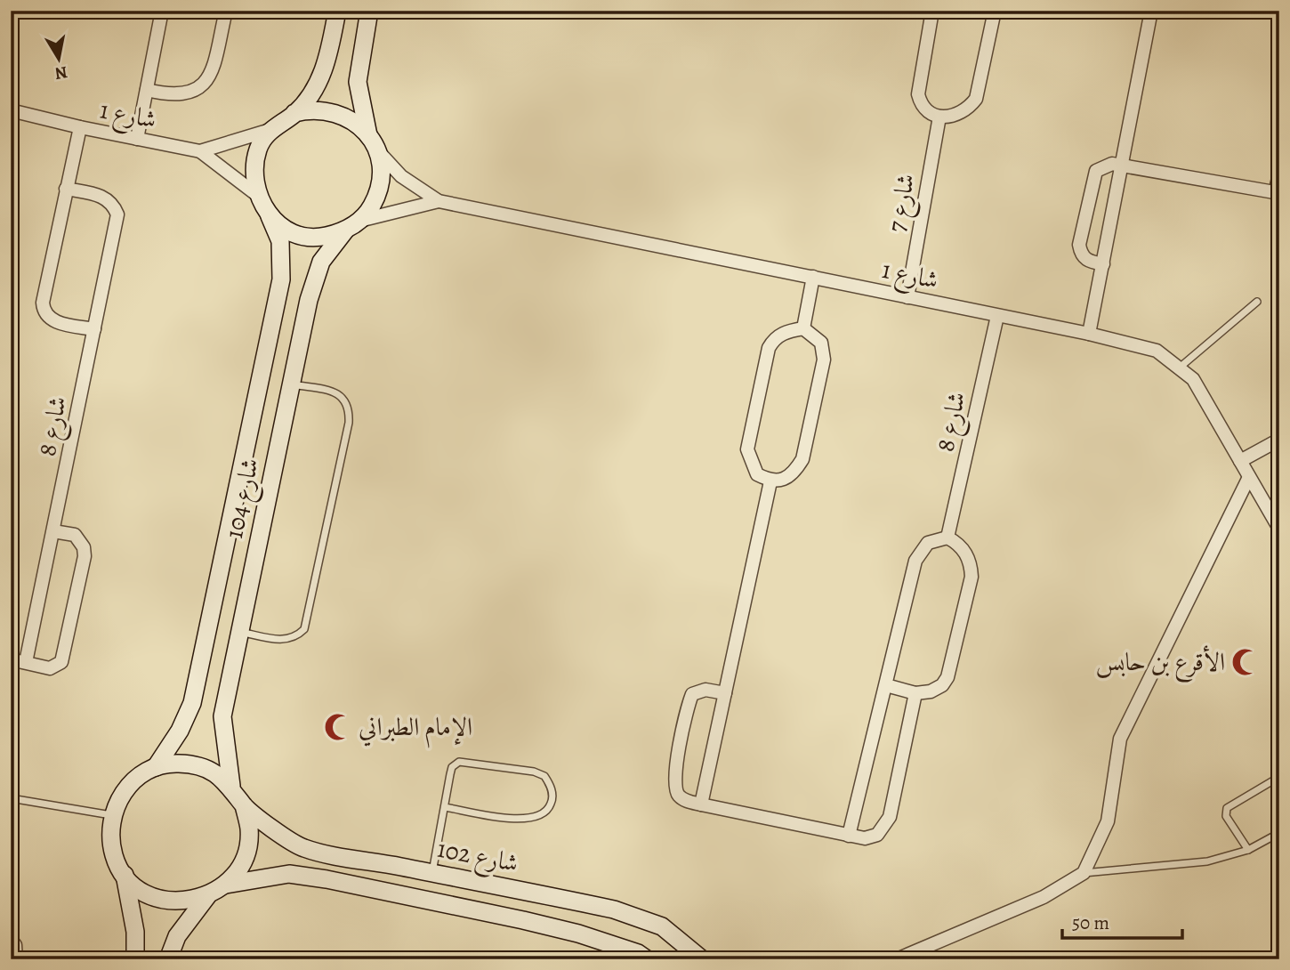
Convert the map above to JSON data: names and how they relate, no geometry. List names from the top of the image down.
{
  "streets": {
    "street": [
      "شارع 1",
      "شارع 7",
      "شارع 8",
      "شارع 104",
      "شارع 102"
    ]
  },
  "crossings": [
    ["شارع 1", "شارع 7"],
    ["شارع 1", "شارع 8"],
    ["شارع 1", "شارع 104"],
    ["شارع 104", "شارع 102"]
  ],
  "places": {
    "mosque": ["الأقرع بن حابس", "الإمام الطبراني"]
  },
  "scale_bar": "50 m",
  "north": "bottom"
}
